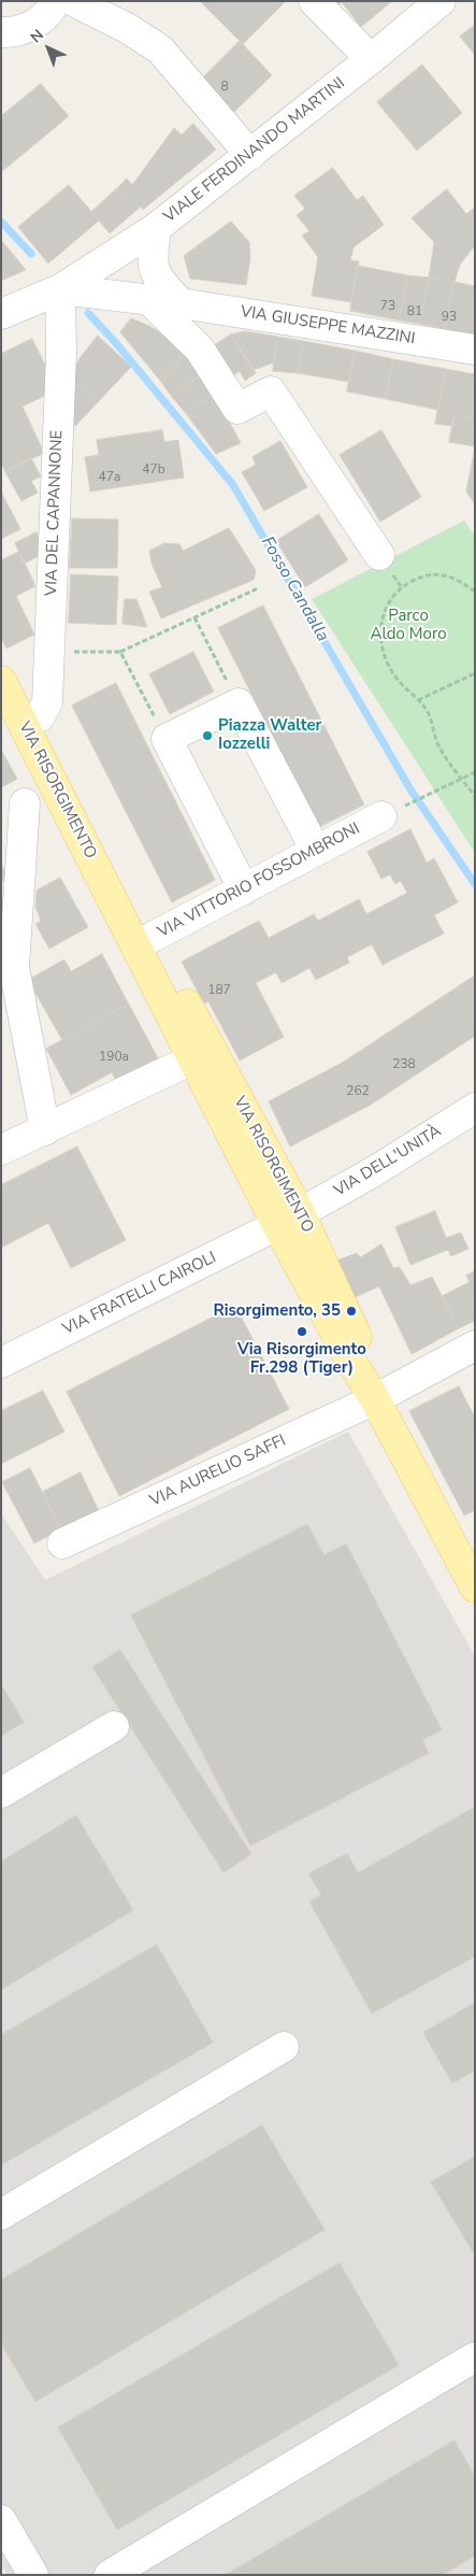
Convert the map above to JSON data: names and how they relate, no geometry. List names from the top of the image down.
{
  "streets": {
    "main road": ["VIA RISORGIMENTO"],
    "street": [
      "VIALE FERDINANDO MARTINI",
      "VIA GIUSEPPE MAZZINI",
      "VIA DEL CAPANNONE",
      "VIA VITTORIO FOSSOMBRONI",
      "VIA DELL'UNITÀ",
      "VIA FRATELLI CAIROLI",
      "VIA AURELIO SAFFI"
    ]
  },
  "crossings": [
    ["VIALE FERDINANDO MARTINI", "VIA GIUSEPPE MAZZINI"],
    ["VIALE FERDINANDO MARTINI", "VIA DEL CAPANNONE"],
    ["VIA GIUSEPPE MAZZINI", "VIA DEL CAPANNONE"],
    ["VIA DEL CAPANNONE", "VIA RISORGIMENTO"],
    ["VIA RISORGIMENTO", "VIA VITTORIO FOSSOMBRONI"],
    ["VIA RISORGIMENTO", "VIA DELL'UNITÀ"],
    ["VIA RISORGIMENTO", "VIA FRATELLI CAIROLI"],
    ["VIA RISORGIMENTO", "VIA AURELIO SAFFI"],
    ["VIA DELL'UNITÀ", "VIA FRATELLI CAIROLI"]
  ],
  "water": ["Fosso Candalla"],
  "parks": ["Parco Aldo Moro"],
  "places": ["Piazza Walter Iozzelli", "Risorgimento, 35", "Via Risorgimento Fr.298 (Tiger)"],
  "house_numbers": [
    "8",
    "73",
    "81",
    "93",
    "47b",
    "47a",
    "187",
    "190a",
    "238",
    "262"
  ],
  "north": "top left"
}
